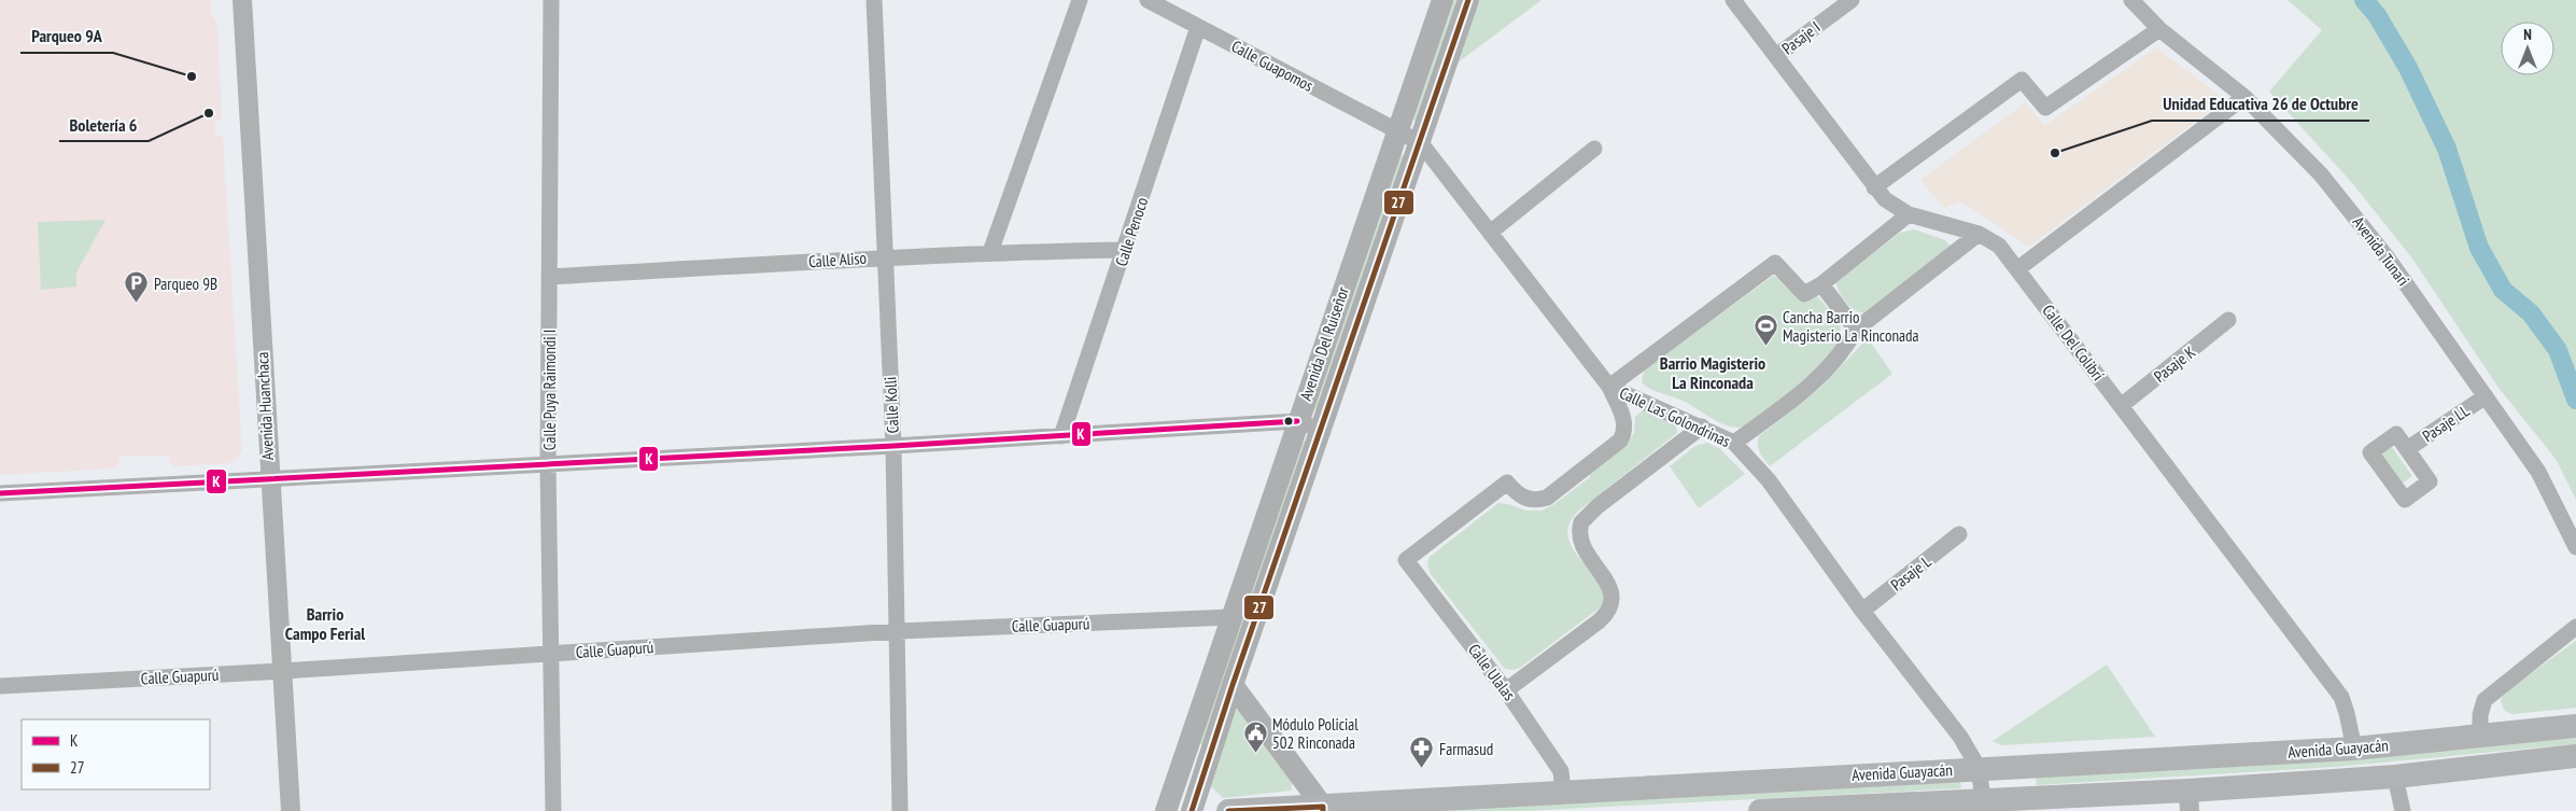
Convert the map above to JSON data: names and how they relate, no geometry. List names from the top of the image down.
{
  "streets": {
    "main road": ["Avenida Del Ruiseñor", "Avenida Guayacán"],
    "street": [
      "Pasaje I",
      "Calle Guapomos",
      "Calle Penoco",
      "Avenida Tunari",
      "Calle Aliso",
      "Calle Del Colibrí",
      "Pasaje K",
      "Calle Puya Raimondi I",
      "Calle Kolli",
      "Avenida Huanchaca",
      "Calle Las Golondrinas",
      "Pasaje LL",
      "Pasaje L",
      "Calle Guapurú",
      "Calle Ulalas"
    ]
  },
  "crossings": [
    ["Pasaje I", "Calle Del Colibrí"],
    ["Calle Guapomos", "Calle Penoco"],
    ["Calle Guapomos", "Avenida Del Ruiseñor"],
    ["Calle Guapomos", "Calle Las Golondrinas"],
    ["Calle Penoco", "Calle Aliso"],
    ["Avenida Tunari", "Pasaje LL"],
    ["Calle Aliso", "Calle Puya Raimondi I"],
    ["Calle Aliso", "Calle Kolli"],
    ["Calle Del Colibrí", "Pasaje K"],
    ["Calle Del Colibrí", "Avenida Guayacán"],
    ["Avenida Del Ruiseñor", "Calle Las Golondrinas"],
    ["Avenida Del Ruiseñor", "Calle Guapurú"],
    ["Calle Puya Raimondi I", "Calle Guapurú"],
    ["Calle Kolli", "Calle Guapurú"],
    ["Avenida Huanchaca", "Calle Guapurú"],
    ["Calle Las Golondrinas", "Pasaje L"],
    ["Calle Las Golondrinas", "Calle Ulalas"],
    ["Calle Las Golondrinas", "Avenida Guayacán"],
    ["Calle Ulalas", "Avenida Guayacán"]
  ],
  "districts": ["Barrio Magisterio La Rinconada", "Barrio Campo Ferial"],
  "places": {
    "other": ["Parqueo 9A", "Boletería 6", "Unidad Educativa 26 de Octubre"],
    "parking": ["Parqueo 9B"],
    "sports": ["Cancha Barrio Magisterio La Rinconada"],
    "public building": ["Módulo Policial 502 Rinconada"],
    "pharmacy": ["Farmasud"]
  },
  "lines": ["transit line 27", "transit line K"],
  "legend": ["K", "27"],
  "north": "top"
}
